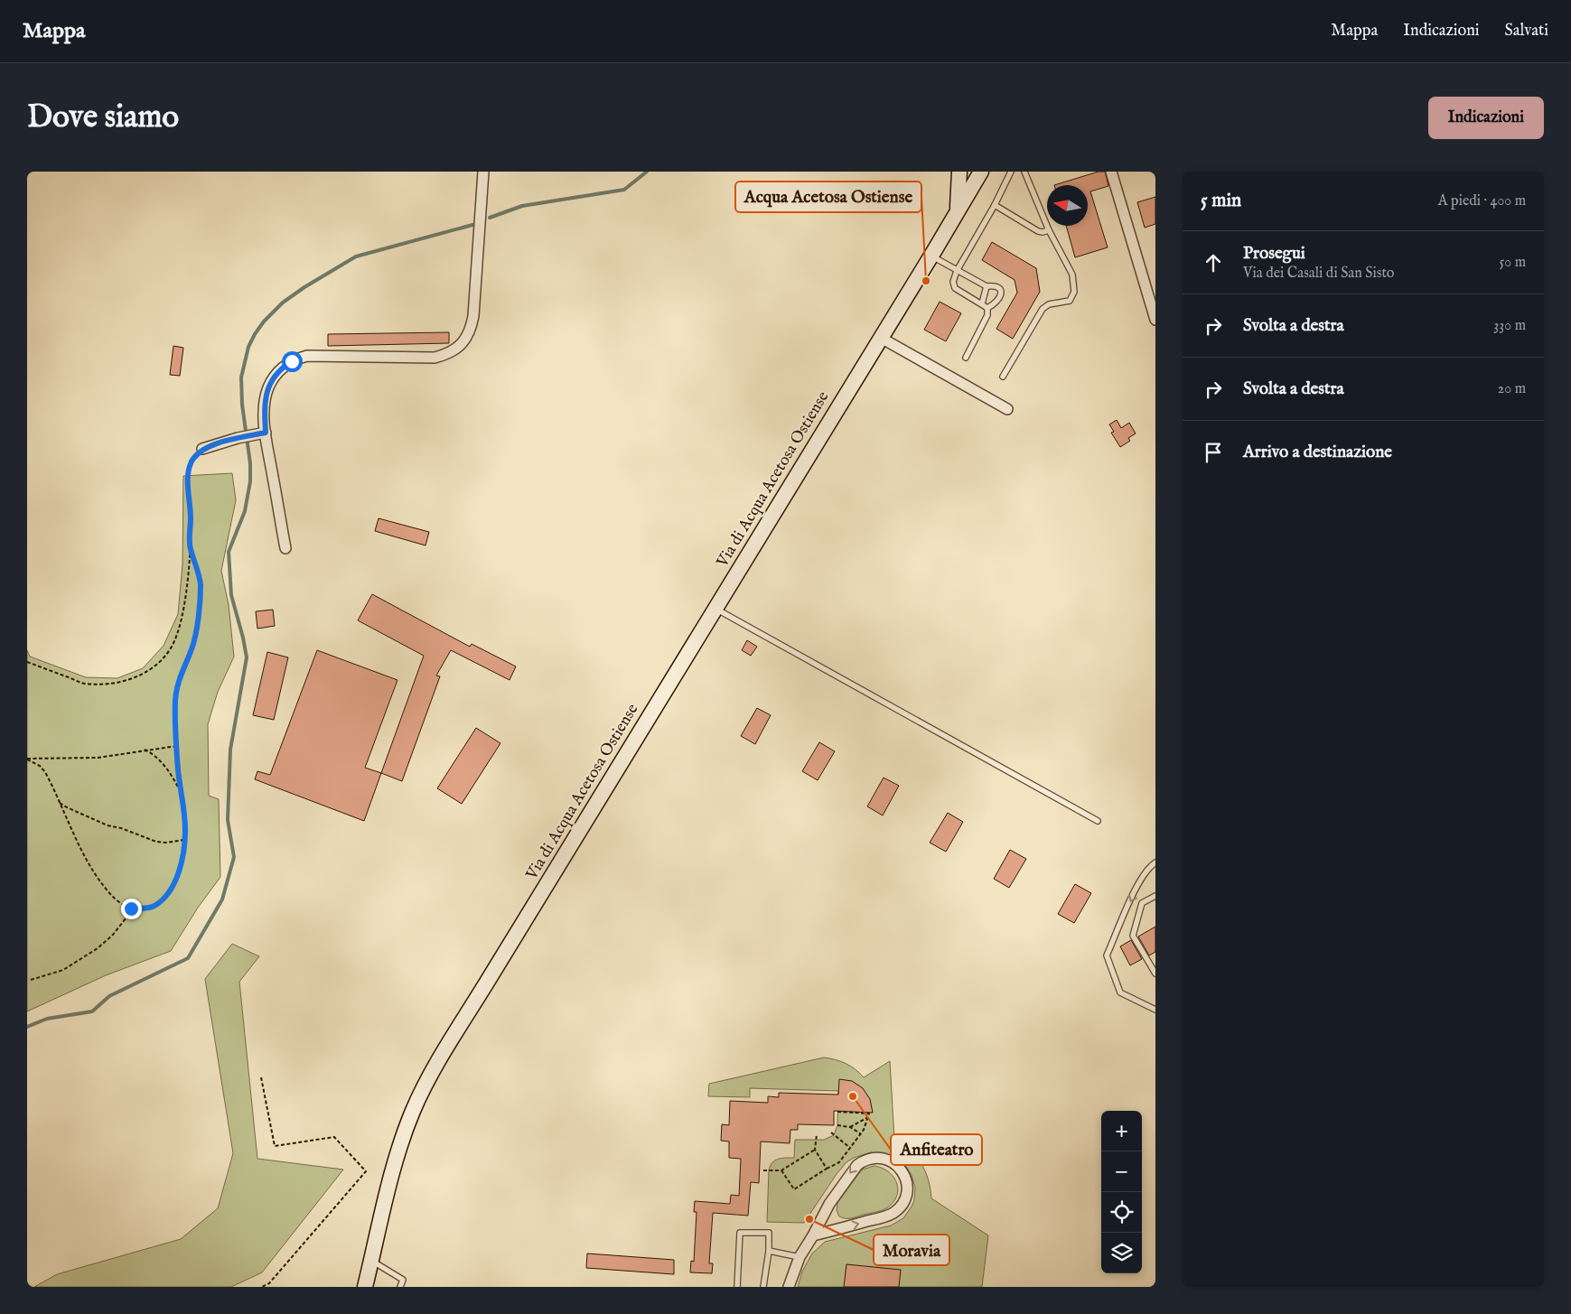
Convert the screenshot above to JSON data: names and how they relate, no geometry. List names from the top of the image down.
{
  "streets": {
    "street": ["Via di Acqua Acetosa Ostiense"]
  },
  "places": ["Acqua Acetosa Ostiense", "Anfiteatro", "Moravia"],
  "north": "left",
  "page": {
    "header": "Mappa",
    "nav": ["Mappa", "Indicazioni", "Salvati"],
    "buttons": "Indicazioni",
    "title": "Dove siamo",
    "heading": ["5 min", "A piedi · 400 m"],
    "list": [
      ["Prosegui", "Via dei Casali di San Sisto", "50 m"],
      ["Svolta a destra", "330 m"],
      ["Svolta a destra", "20 m"],
      "Arrivo a destinazione"
    ],
    "map_buttons": ["+", "−"]
  }
}
